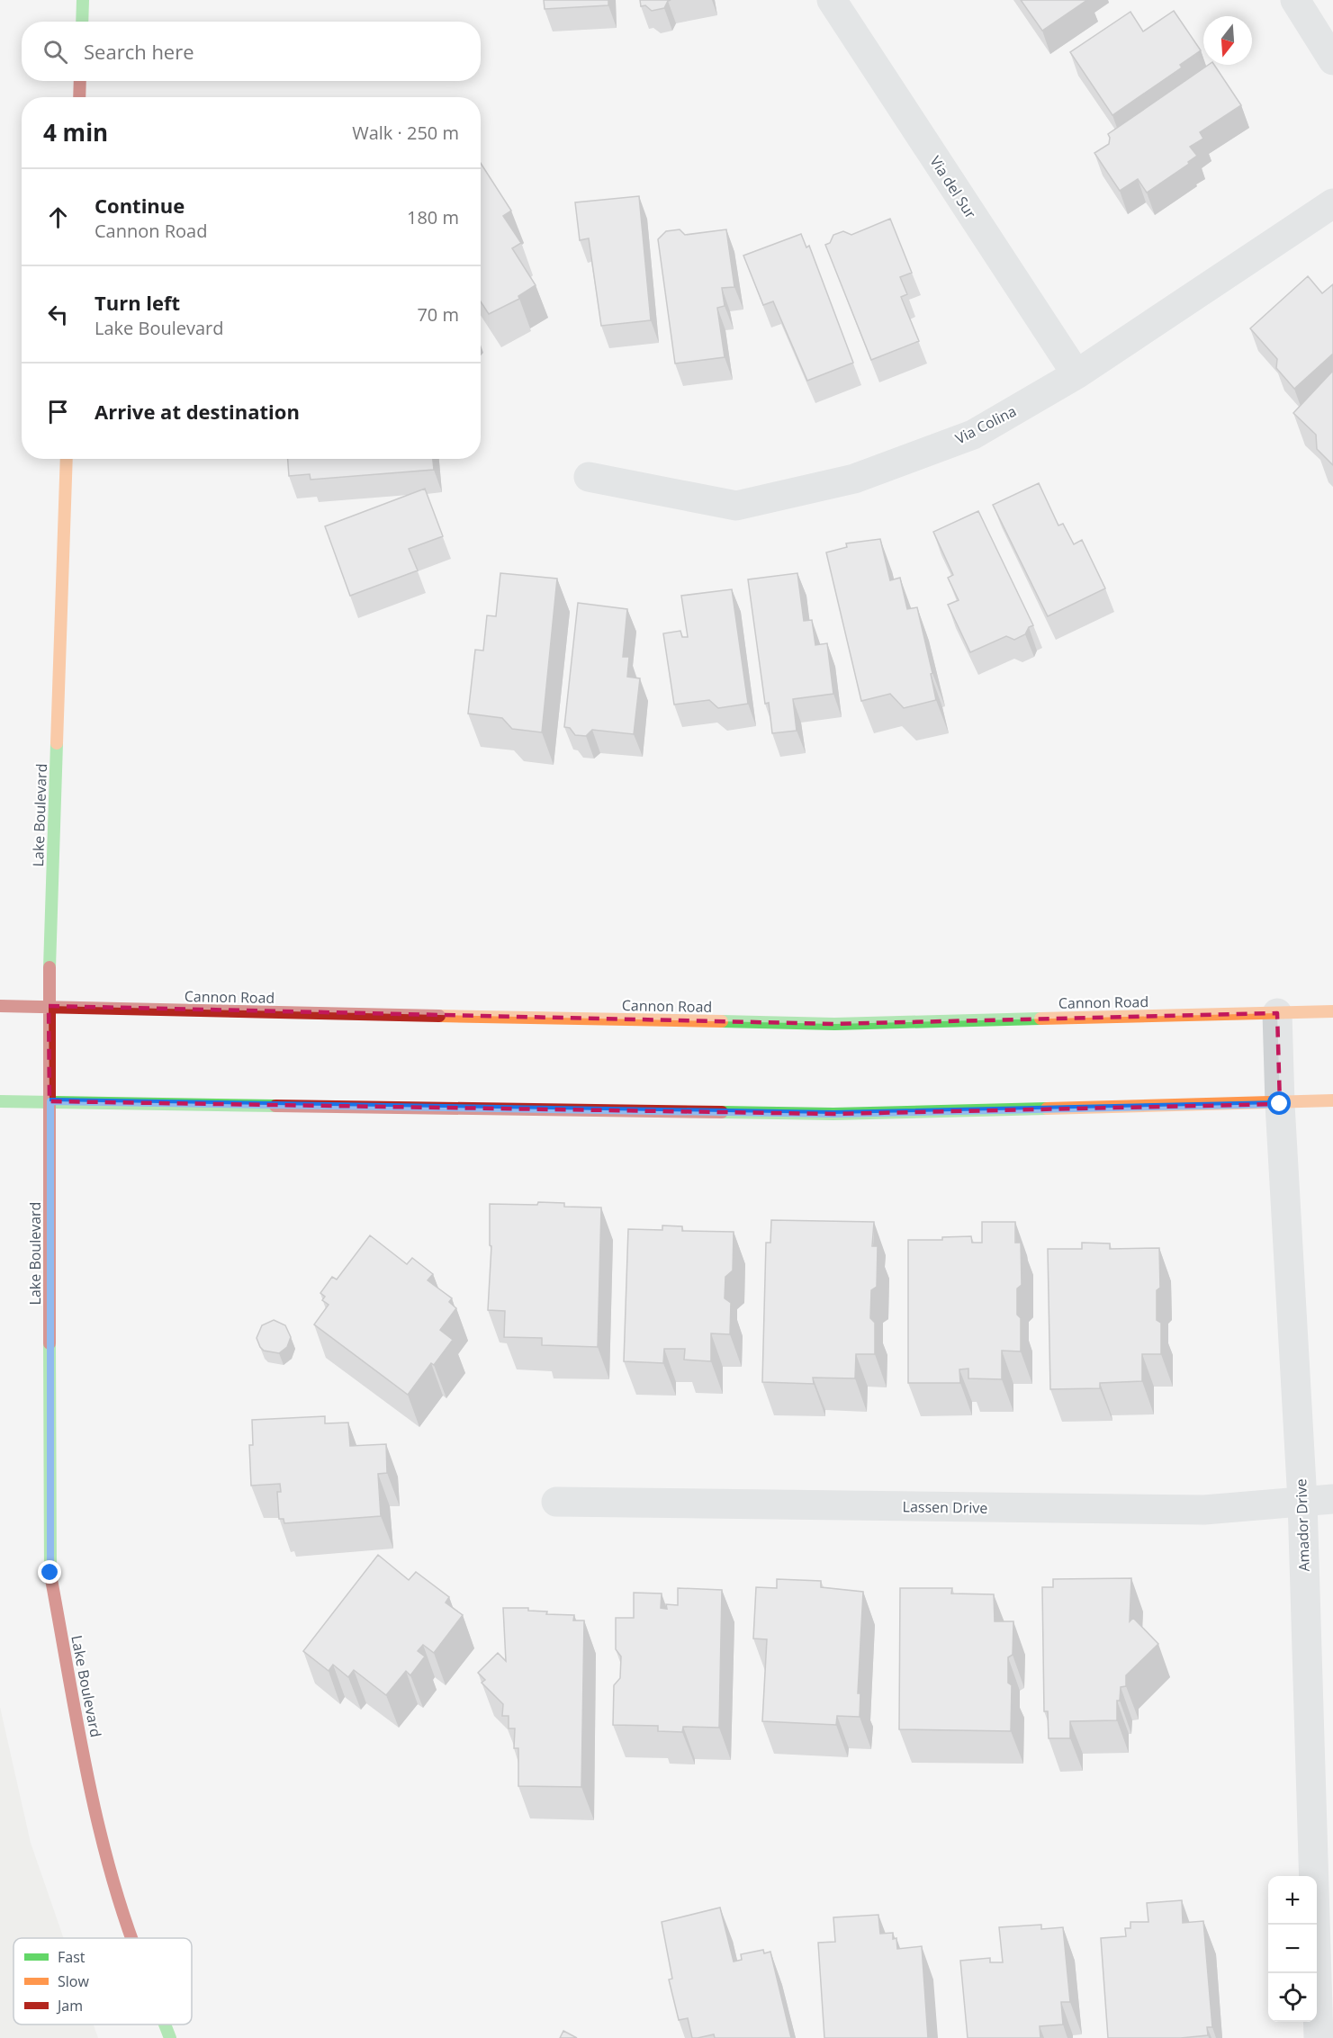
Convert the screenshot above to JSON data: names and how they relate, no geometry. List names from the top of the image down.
{
  "streets": {
    "main road": ["Lake Boulevard", "Cannon Road"],
    "street": [
      "Via del Sur",
      "Via Colina",
      "Lassen Drive",
      "Amador Drive"
    ]
  },
  "crossings": [
    ["Via del Sur", "Via Colina"],
    ["Lake Boulevard", "Cannon Road"],
    ["Cannon Road", "Amador Drive"],
    ["Lassen Drive", "Amador Drive"]
  ],
  "legend": ["Fast", "Slow", "Jam"],
  "north": "bottom",
  "page": {
    "search": "Search here",
    "heading": ["4 min", "Walk · 250 m"],
    "list": [
      ["Continue", "Cannon Road", "180 m"],
      ["Turn left", "Lake Boulevard", "70 m"],
      "Arrive at destination"
    ],
    "map_buttons": ["+", "−"]
  }
}
